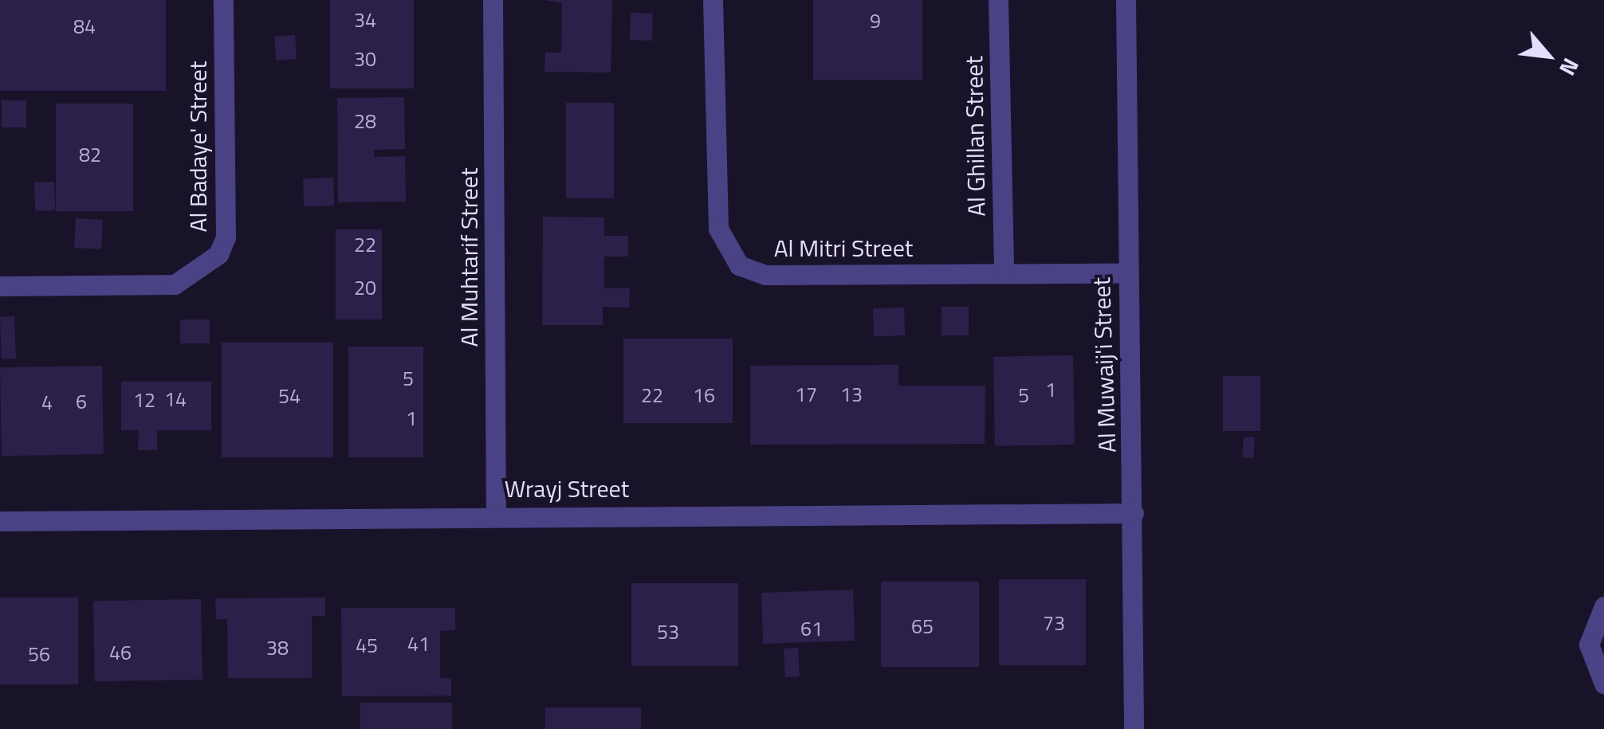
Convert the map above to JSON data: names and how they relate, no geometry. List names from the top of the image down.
{
  "streets": {
    "street": [
      "Al Ghillan Street",
      "Al Badaye' Street",
      "Al Mitri Street",
      "Al Muhtarif Street",
      "Al Muwaij'i Street",
      "Wrayj Street"
    ]
  },
  "crossings": [
    ["Al Ghillan Street", "Al Mitri Street"],
    ["Al Mitri Street", "Al Muwaij'i Street"],
    ["Al Muhtarif Street", "Wrayj Street"],
    ["Al Muwaij'i Street", "Wrayj Street"]
  ],
  "house_numbers": [
    "34",
    "9",
    "84",
    "30",
    "28",
    "82",
    "22",
    "20",
    "5",
    "1",
    "17",
    "13",
    "22",
    "16",
    "5",
    "54",
    "14",
    "12",
    "6",
    "4",
    "1",
    "73",
    "65",
    "61",
    "53",
    "41",
    "45",
    "38",
    "46",
    "56"
  ],
  "north": "bottom right"
}
